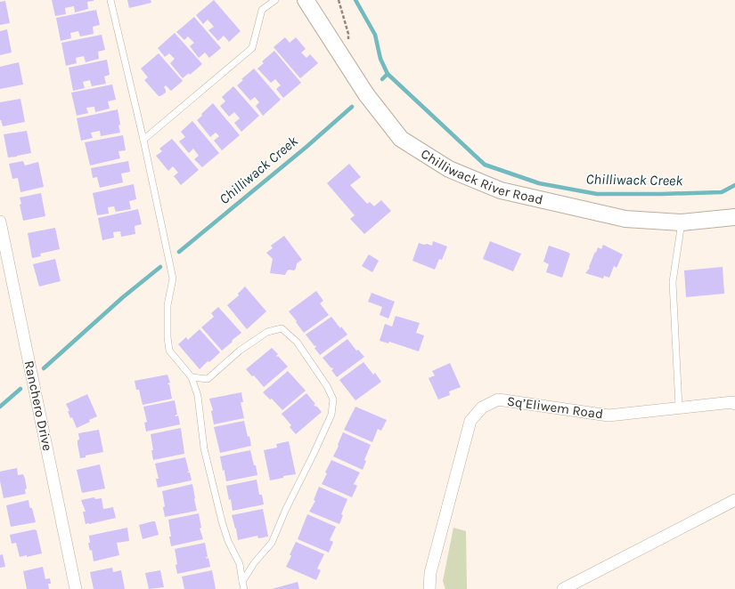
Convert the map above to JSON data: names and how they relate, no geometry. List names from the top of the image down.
{
  "streets": {
    "main road": ["Chilliwack River Road"],
    "street": ["Ranchero Drive", "Sq’Eliwem Road"]
  },
  "water": ["Chilliwack Creek"]
}
